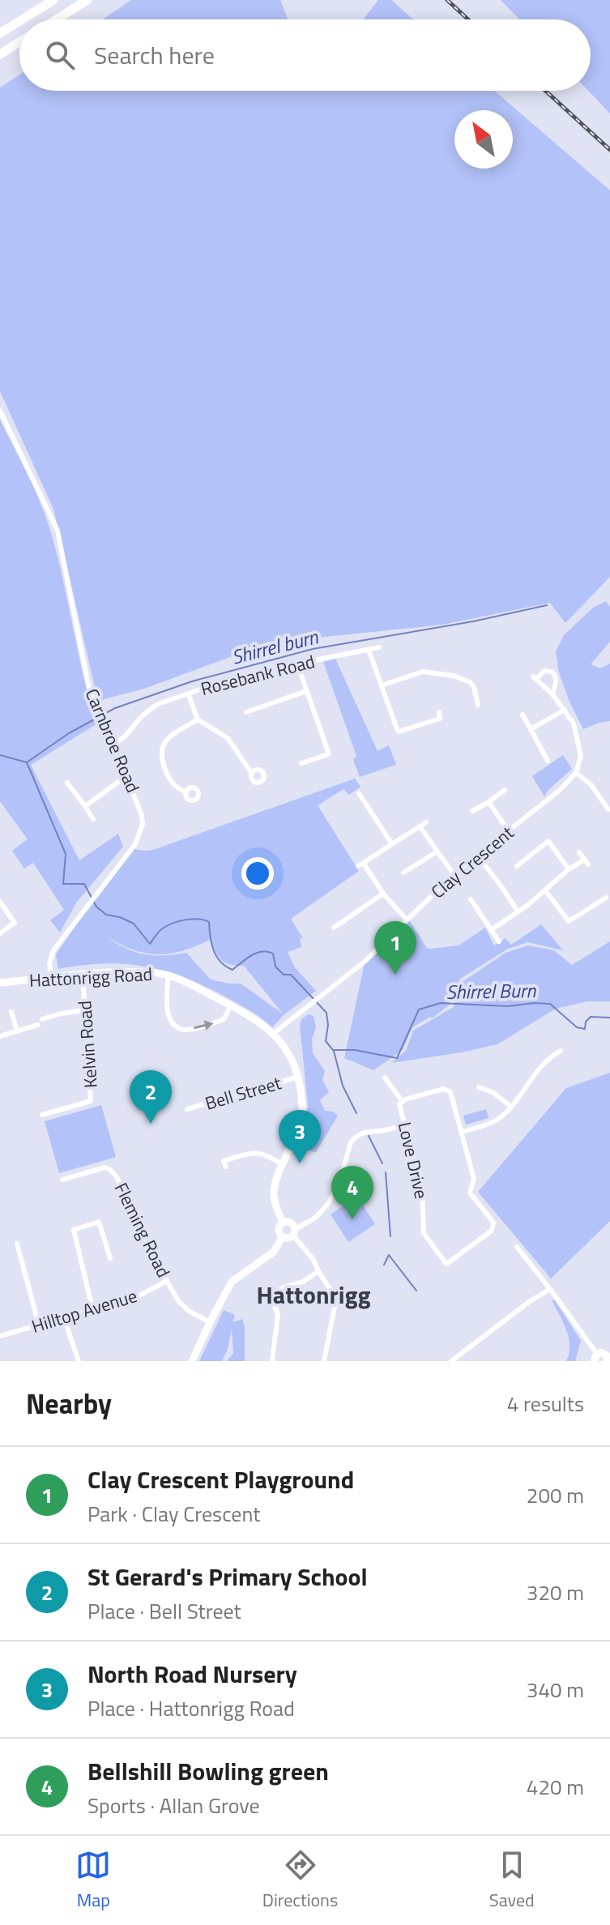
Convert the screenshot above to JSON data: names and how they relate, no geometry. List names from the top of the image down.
{
  "streets": {
    "street": [
      "Rosebank Road",
      "Carnbroe Road",
      "Clay Crescent",
      "Hattonrigg Road",
      "Kelvin Road",
      "Bell Street",
      "Love Drive",
      "Fleming Road",
      "Hilltop Avenue"
    ]
  },
  "crossings": [
    ["Rosebank Road", "Carnbroe Road"],
    ["Carnbroe Road", "Hattonrigg Road"],
    ["Clay Crescent", "Hattonrigg Road"],
    ["Hattonrigg Road", "Kelvin Road"],
    ["Hattonrigg Road", "Bell Street"],
    ["Fleming Road", "Hilltop Avenue"]
  ],
  "districts": ["Hattonrigg"],
  "water": ["Shirrel burn", "Shirrel Burn"],
  "north": "top left",
  "page": {
    "search": "Search here",
    "pins": [
      "1",
      "2",
      "3",
      "4"
    ],
    "heading": ["Nearby", "4 results"],
    "list": [
      {
        "mark": "1",
        "name": "Clay Crescent Playground",
        "note": "Park · Clay Crescent",
        "value": "200 m"
      },
      {
        "mark": "2",
        "name": "St Gerard's Primary School",
        "note": "Place · Bell Street",
        "value": "320 m"
      },
      {
        "mark": "3",
        "name": "North Road Nursery",
        "note": "Place · Hattonrigg Road",
        "value": "340 m"
      },
      {
        "mark": "4",
        "name": "Bellshill Bowling green",
        "note": "Sports · Allan Grove",
        "value": "420 m"
      }
    ],
    "nav": ["Map", "Directions", "Saved"]
  }
}
